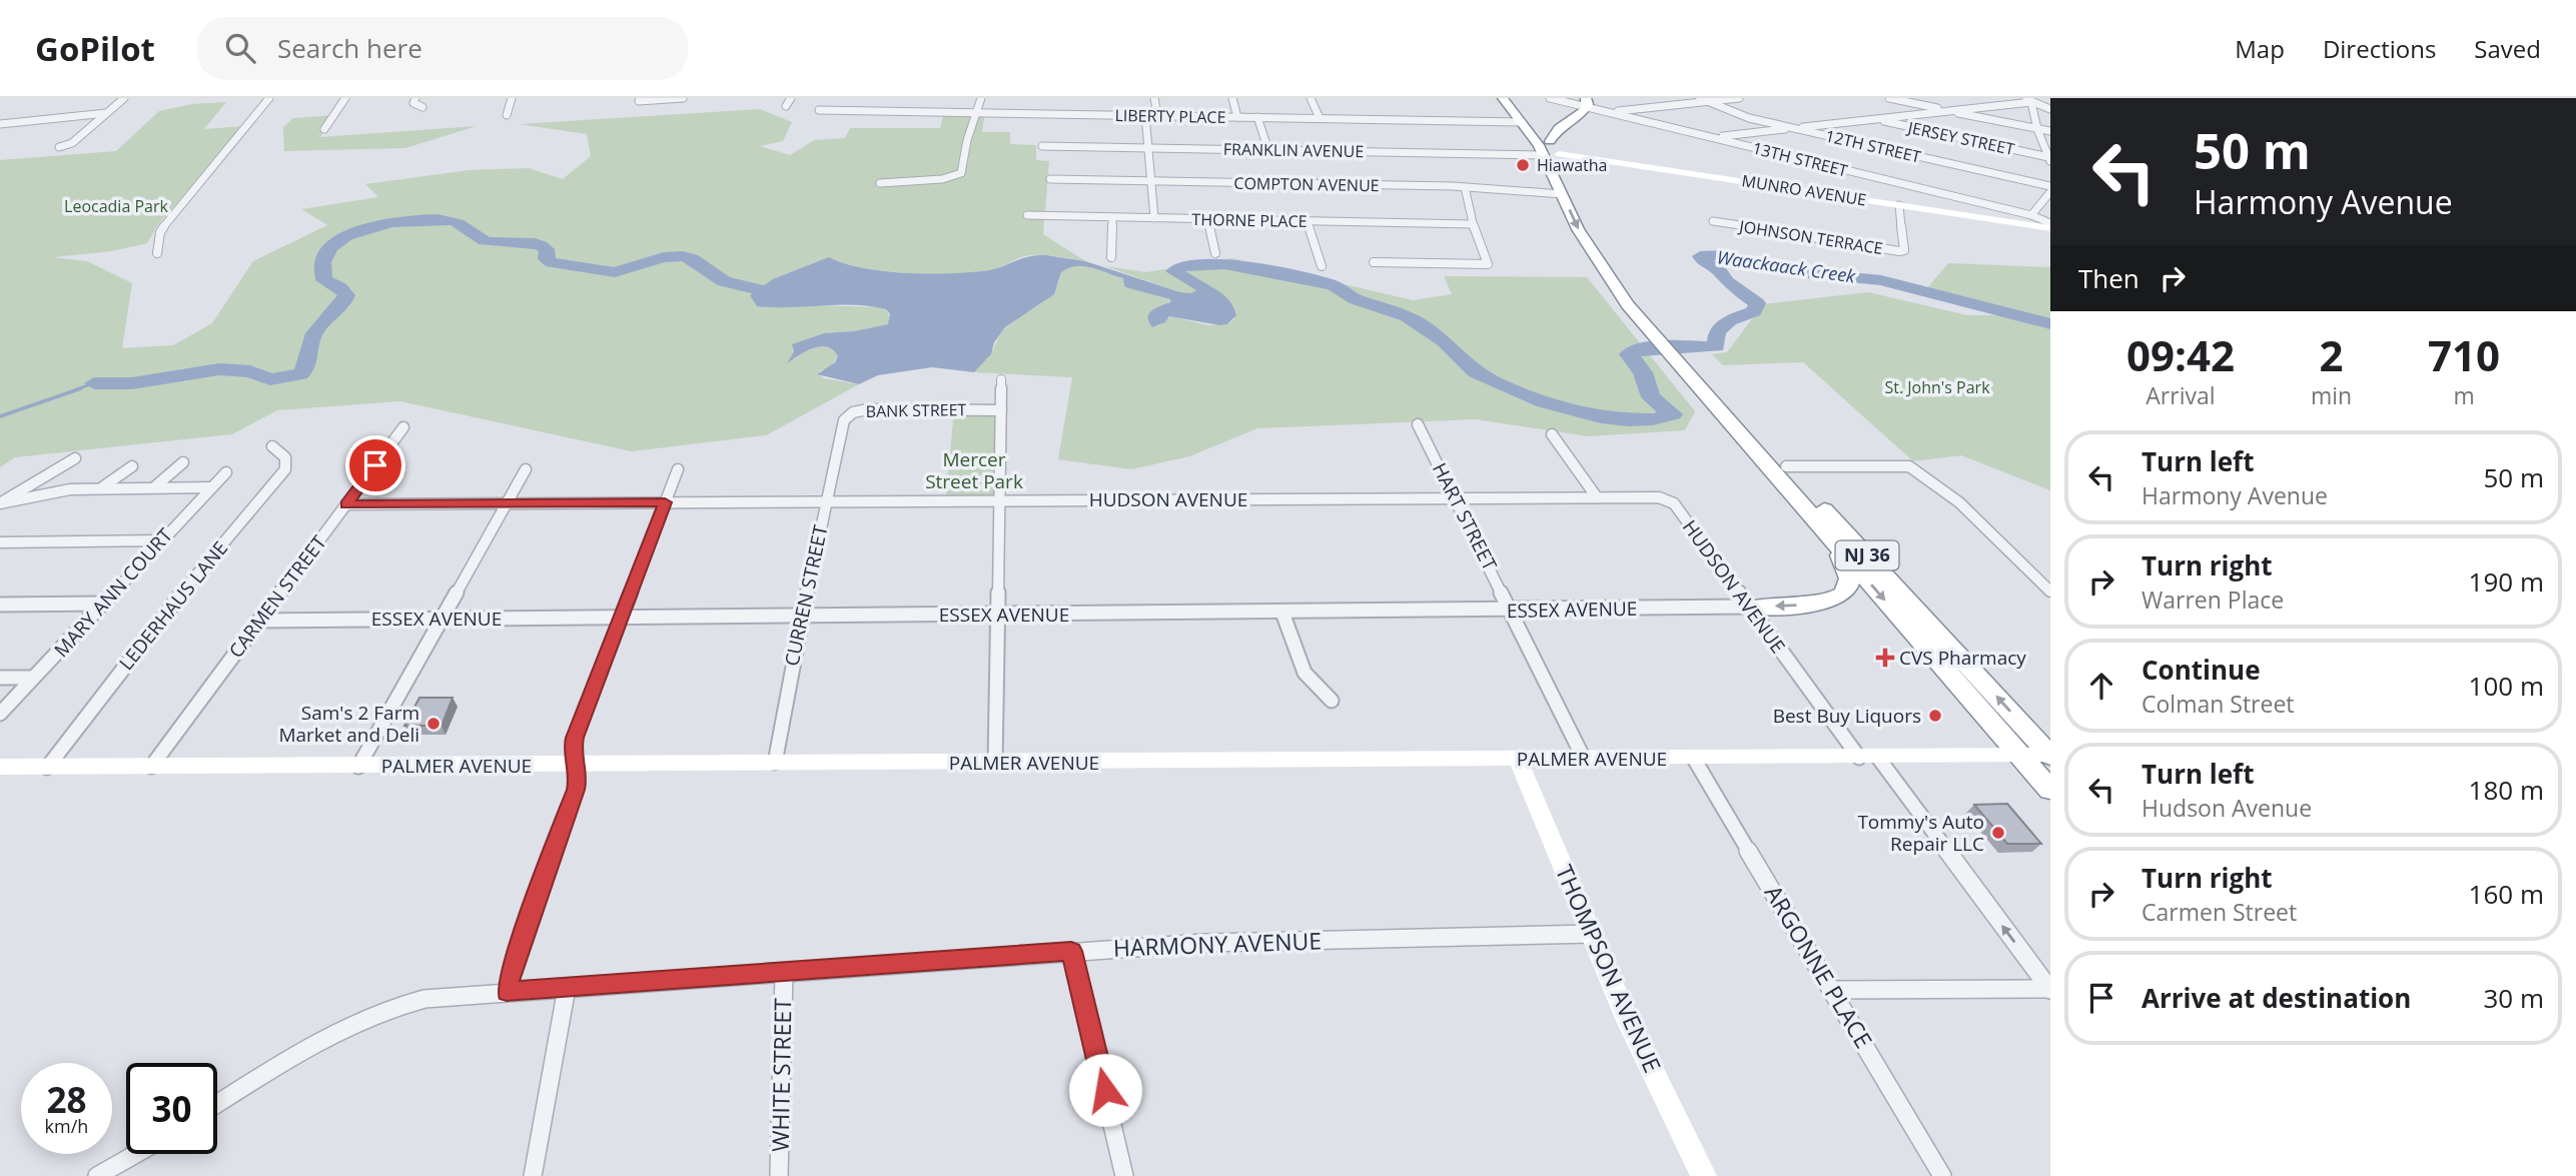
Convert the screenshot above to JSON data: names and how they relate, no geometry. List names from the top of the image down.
{
  "streets": {
    "highway": ["NJ 36"],
    "street": [
      "LIBERTY PLACE",
      "JERSEY STREET",
      "12TH STREET",
      "FRANKLIN AVENUE",
      "13TH STREET",
      "COMPTON AVENUE",
      "MUNRO AVENUE",
      "THORNE PLACE",
      "JOHNSON TERRACE",
      "BANK STREET",
      "HUDSON AVENUE",
      "HART STREET",
      "MARY ANN COURT",
      "CURREN STREET",
      "CARMEN STREET",
      "LEDERHAUS LANE",
      "ESSEX AVENUE",
      "PALMER AVENUE",
      "HARMONY AVENUE",
      "ARGONNE PLACE",
      "THOMPSON AVENUE",
      "WHITE STREET"
    ]
  },
  "crossings": [
    ["LIBERTY PLACE", "NJ 36"],
    ["FRANKLIN AVENUE", "NJ 36"],
    ["13TH STREET", "MUNRO AVENUE"],
    ["COMPTON AVENUE", "NJ 36"],
    ["MUNRO AVENUE", "JOHNSON TERRACE"],
    ["MUNRO AVENUE", "NJ 36"],
    ["BANK STREET", "CURREN STREET"],
    ["HUDSON AVENUE", "HART STREET"],
    ["HUDSON AVENUE", "CURREN STREET"],
    ["HUDSON AVENUE", "CARMEN STREET"],
    ["HUDSON AVENUE", "ESSEX AVENUE"],
    ["HUDSON AVENUE", "PALMER AVENUE"],
    ["HART STREET", "ESSEX AVENUE"],
    ["HART STREET", "PALMER AVENUE"],
    ["NJ 36", "PALMER AVENUE"],
    ["CURREN STREET", "ESSEX AVENUE"],
    ["CURREN STREET", "PALMER AVENUE"],
    ["CARMEN STREET", "ESSEX AVENUE"],
    ["CARMEN STREET", "PALMER AVENUE"],
    ["LEDERHAUS LANE", "PALMER AVENUE"],
    ["PALMER AVENUE", "ARGONNE PLACE"],
    ["PALMER AVENUE", "THOMPSON AVENUE"],
    ["HARMONY AVENUE", "THOMPSON AVENUE"],
    ["HARMONY AVENUE", "WHITE STREET"]
  ],
  "water": ["Waackaack Creek"],
  "parks": ["Leocadia Park", "St. John's Park", "Mercer Street Park"],
  "places": {
    "other": [
      "Hiawatha",
      "Best Buy Liquors",
      "Sam's 2 Farm Market and Deli",
      "Tommy's Auto Repair LLC"
    ],
    "health": ["CVS Pharmacy"]
  },
  "page": {
    "header": "GoPilot",
    "search": "Search here",
    "nav": ["Map", "Directions", "Saved"],
    "turn": ["50 m", "Harmony Avenue"],
    "then": "Then",
    "eta": [
      "09:42",
      "Arrival",
      "2",
      "min",
      "710",
      "m"
    ],
    "list": [
      {
        "name": "Turn left",
        "note": "Harmony Avenue",
        "value": "50 m"
      },
      {
        "name": "Turn right",
        "note": "Warren Place",
        "value": "190 m"
      },
      {
        "name": "Continue",
        "note": "Colman Street",
        "value": "100 m"
      },
      {
        "name": "Turn left",
        "note": "Hudson Avenue",
        "value": "180 m"
      },
      {
        "name": "Turn right",
        "note": "Carmen Street",
        "value": "160 m"
      },
      {
        "name": "Arrive at destination",
        "value": "30 m"
      }
    ],
    "speed": "28 km/h",
    "limit": "30"
  }
}
